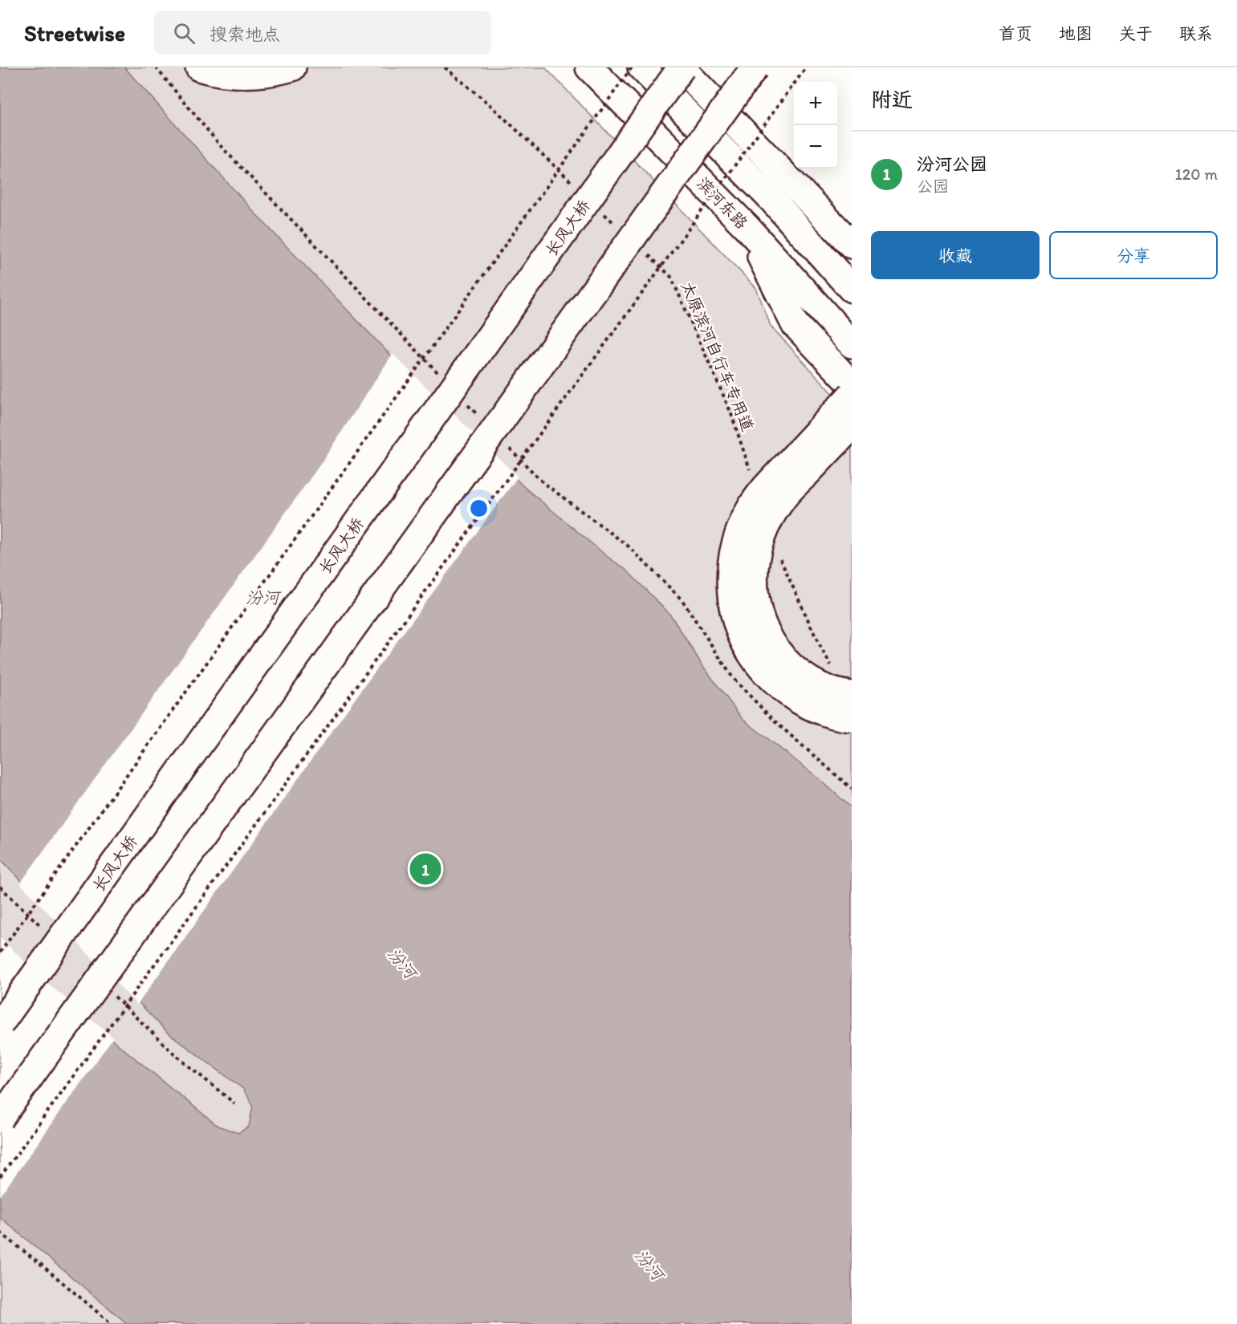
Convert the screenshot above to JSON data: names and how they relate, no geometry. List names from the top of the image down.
{
  "streets": {
    "highway": ["滨河东路", "长风大桥"],
    "path": ["太原滨河自行车专用道"]
  },
  "water": ["汾河"],
  "page": {
    "header": "Streetwise",
    "search": "搜索地点",
    "nav": [
      "首页",
      "地图",
      "关于",
      "联系"
    ],
    "heading": "附近",
    "map_buttons": ["+", "−"],
    "list": [
      {
        "mark": "1",
        "name": "汾河公园",
        "note": "公园",
        "value": "120 m"
      }
    ],
    "buttons": ["收藏", "分享"],
    "pins": "1"
  }
}
